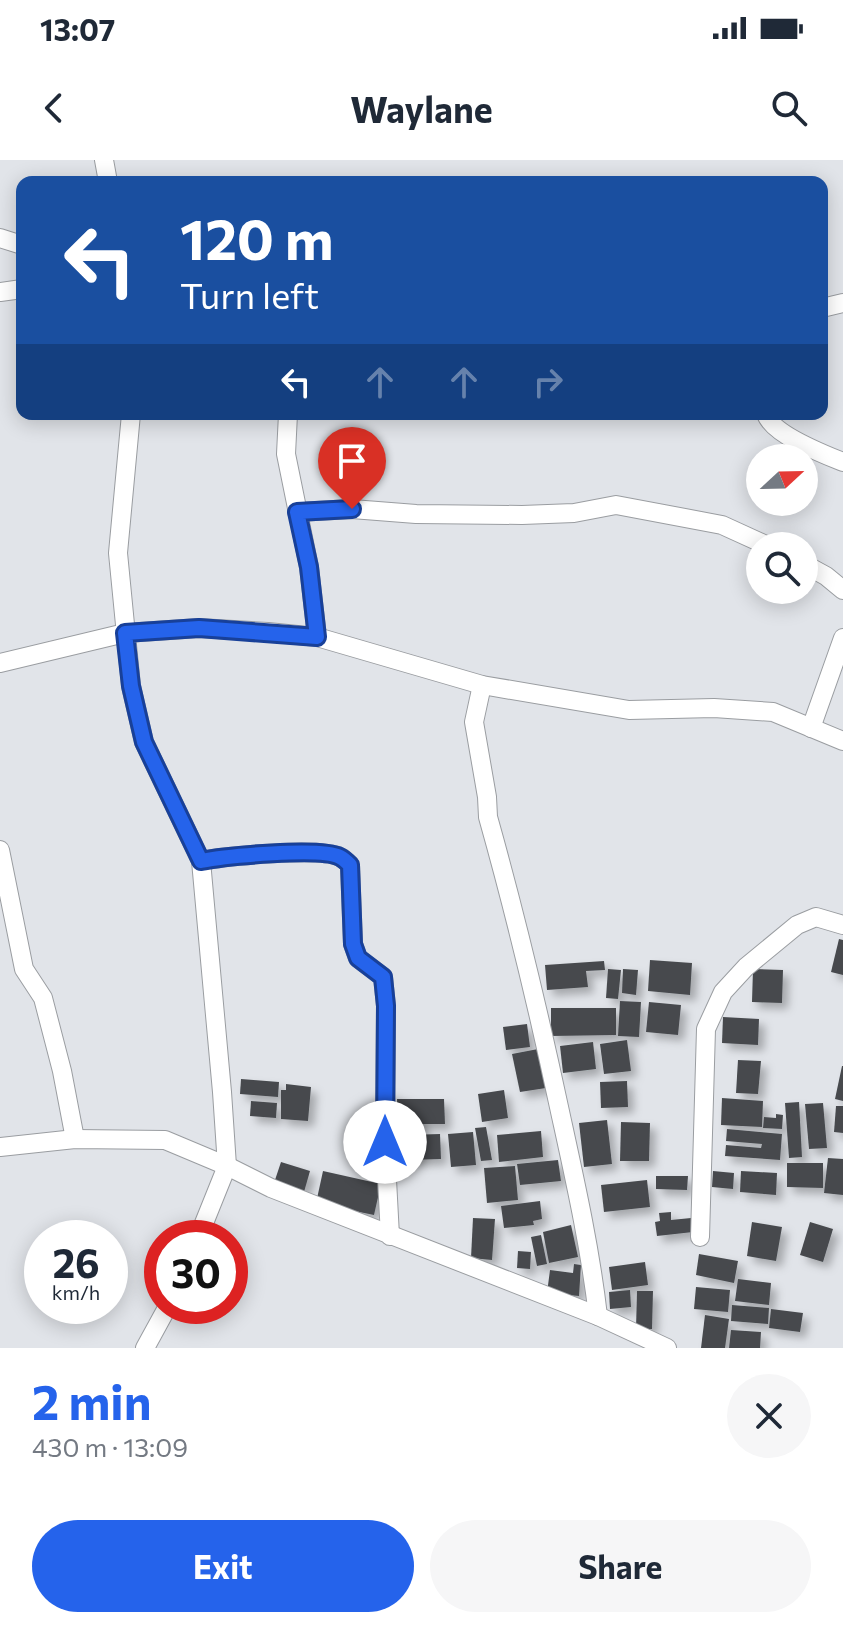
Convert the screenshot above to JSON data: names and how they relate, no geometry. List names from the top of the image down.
{
  "north": "right",
  "page": {
    "status": "13:07",
    "header": "Waylane",
    "turn": ["120 m", "Turn left"],
    "speed": "26 km/h",
    "limit": "30",
    "heading": ["2 min", "430 m · 13:09"],
    "buttons": ["Exit", "Share"]
  }
}
